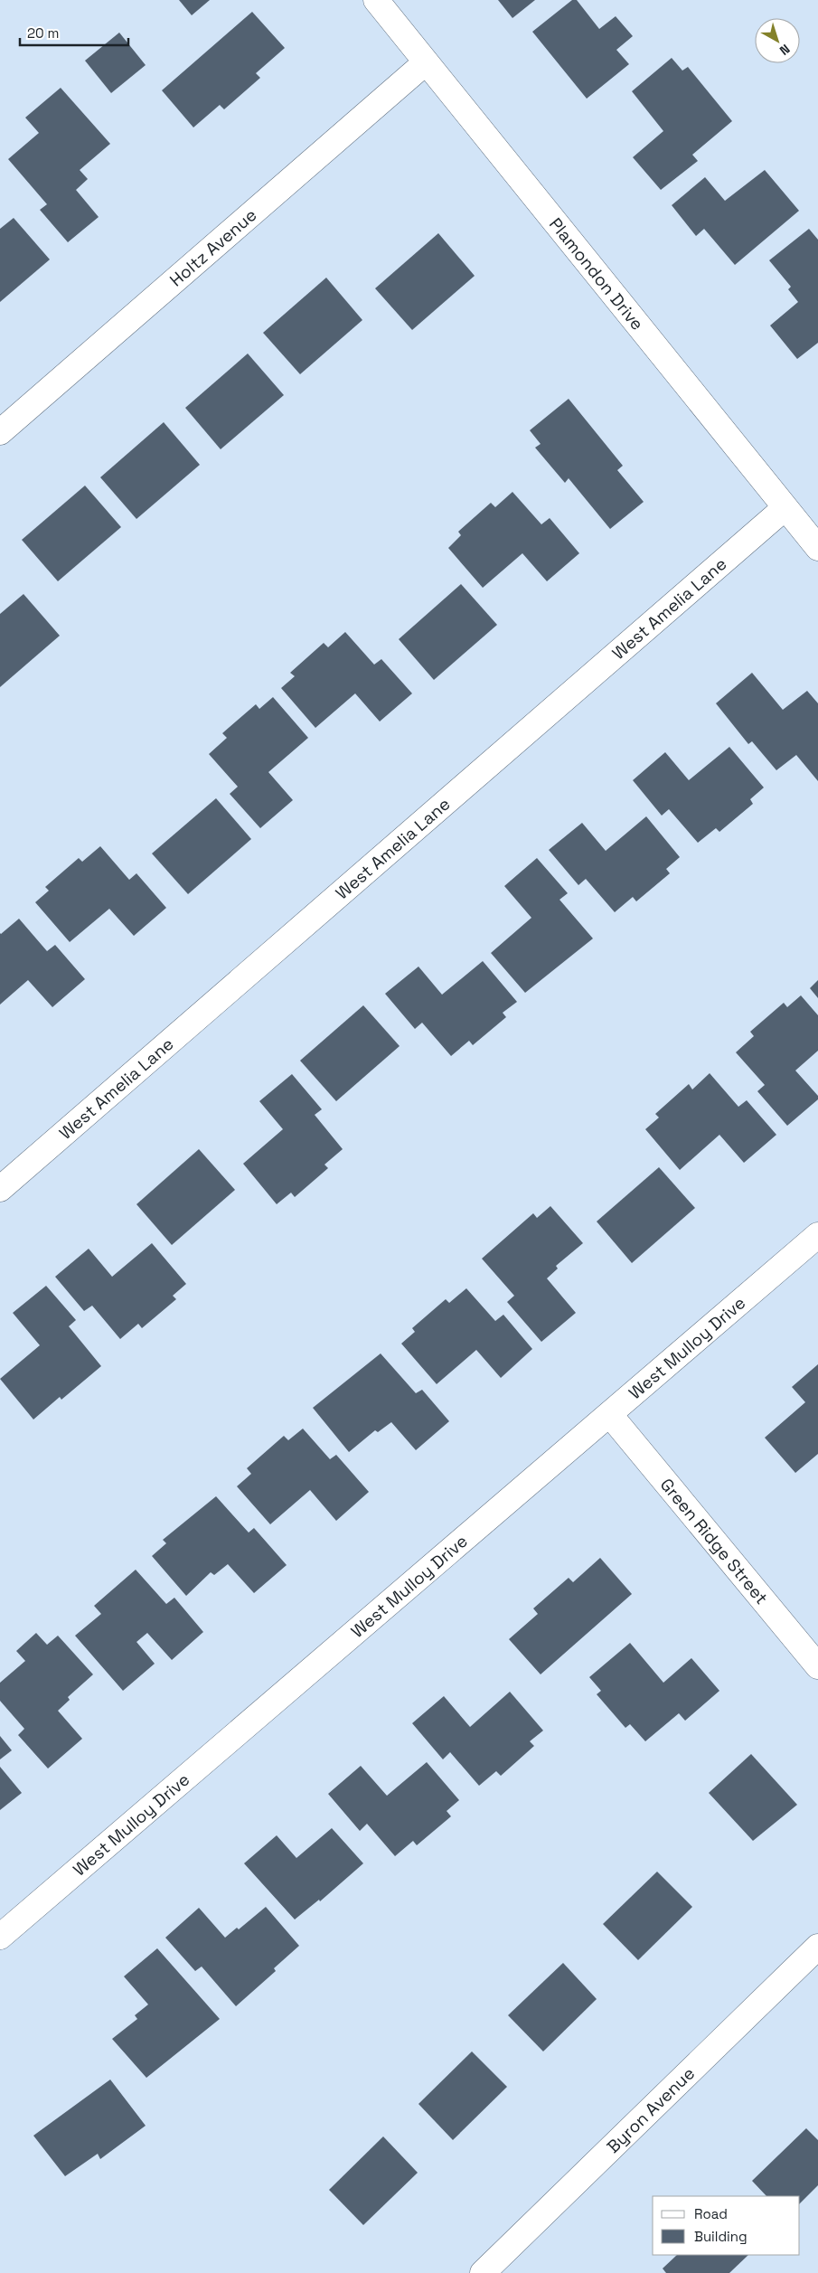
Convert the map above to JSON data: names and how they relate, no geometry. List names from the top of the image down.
{
  "streets": {
    "street": [
      "Holtz Avenue",
      "Plamondon Drive",
      "West Amelia Lane",
      "West Mulloy Drive",
      "Green Ridge Street",
      "Byron Avenue"
    ]
  },
  "crossings": [
    ["Holtz Avenue", "Plamondon Drive"],
    ["Plamondon Drive", "West Amelia Lane"],
    ["West Mulloy Drive", "Green Ridge Street"]
  ],
  "legend": ["Road", "Building"],
  "scale_bar": "20 m",
  "north": "bottom right"
}
